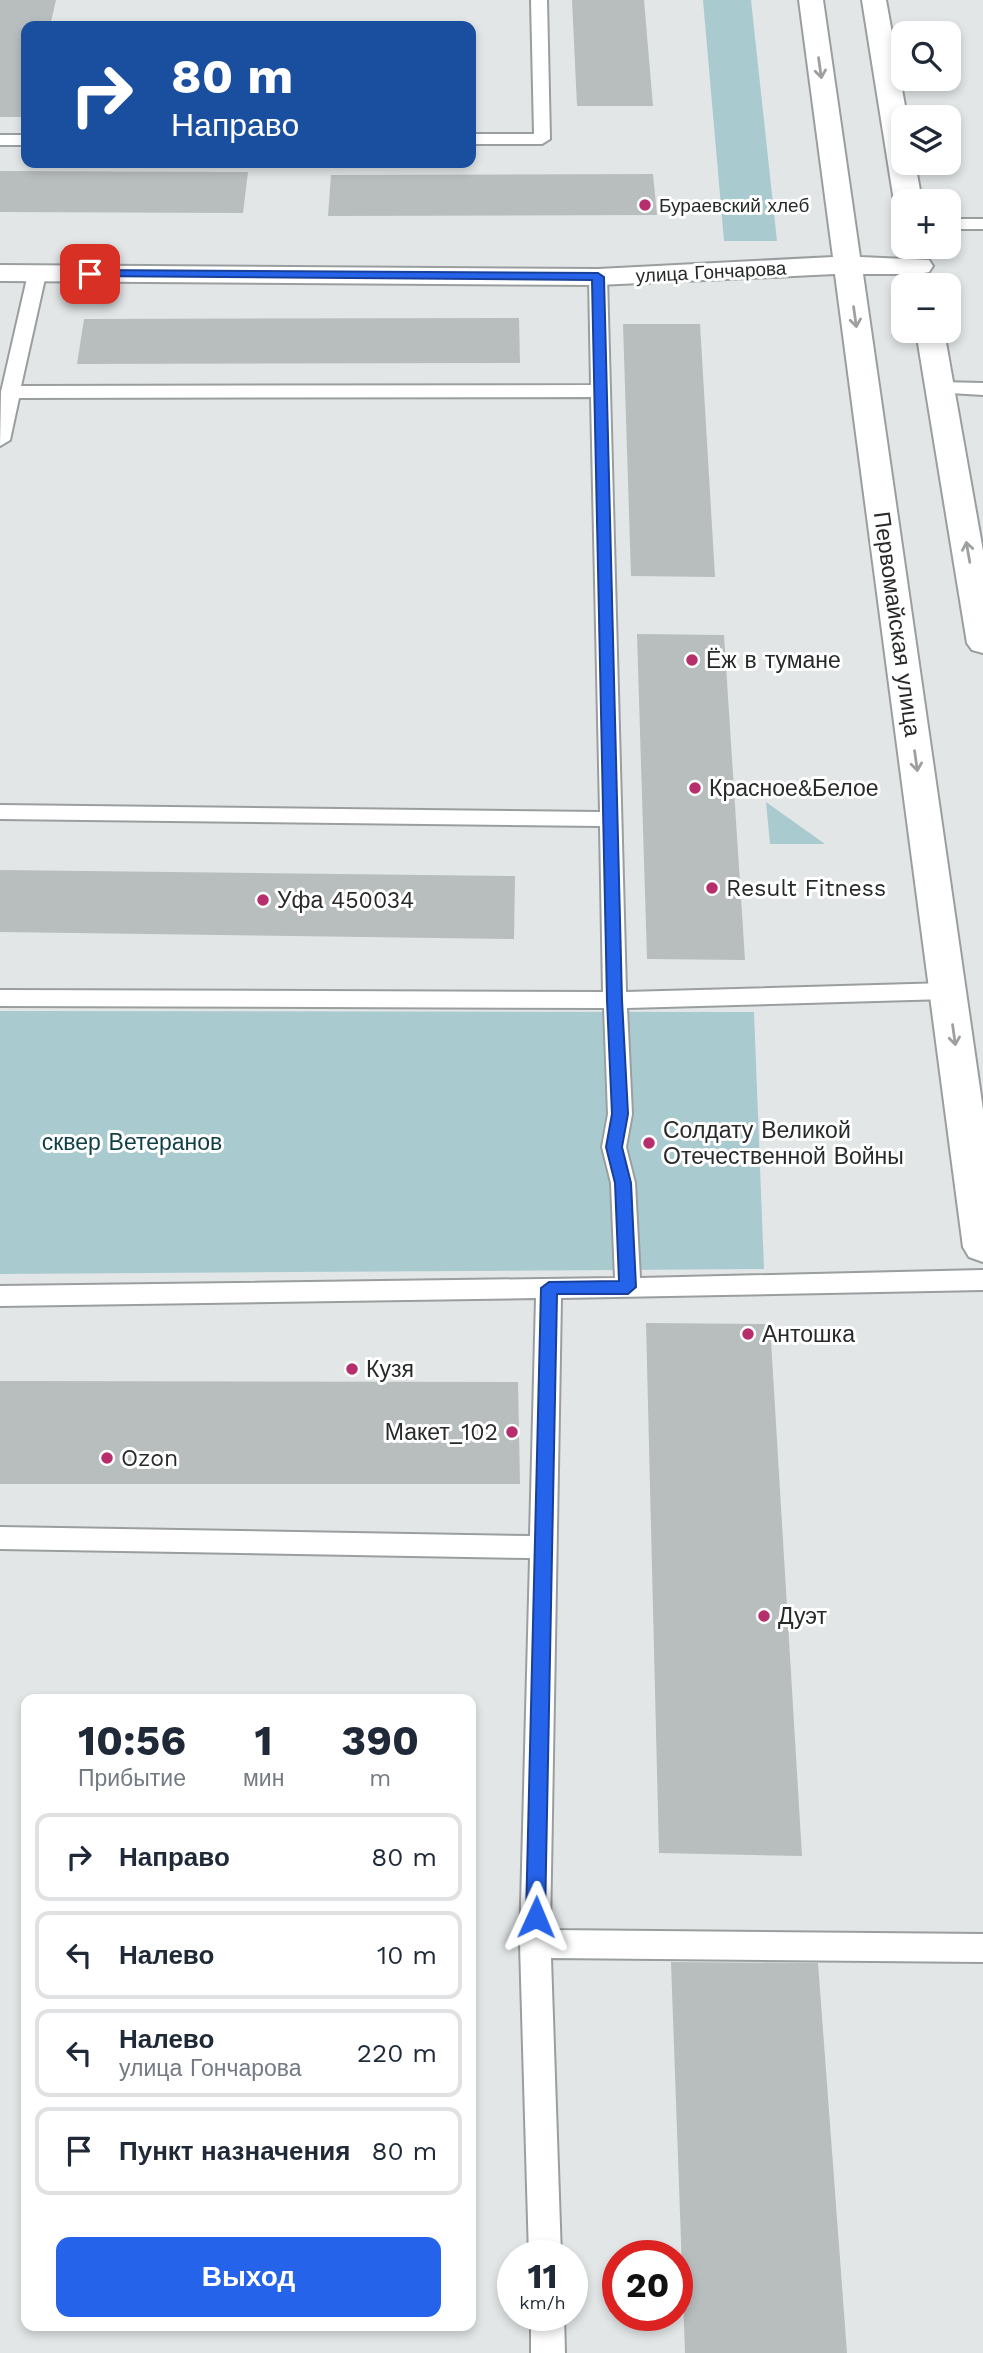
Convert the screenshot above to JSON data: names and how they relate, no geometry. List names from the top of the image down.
{
  "streets": {
    "main road": ["улица Гончарова", "Первомайская улица"]
  },
  "crossings": [
    ["улица Гончарова", "Первомайская улица"]
  ],
  "parks": ["сквер Ветеранов"],
  "places": [
    "Бураевский хлеб",
    "Ёж в тумане",
    "Красное&Белое",
    "Result Fitness",
    "Уфа 450034",
    "Солдату Великой Отечественной Войны",
    "Антошка",
    "Кузя",
    "Макет_102",
    "Ozon",
    "Дуэт"
  ],
  "page": {
    "map_buttons": ["+", "−"],
    "turn": ["80 m", "Направо"],
    "eta": [
      "10:56",
      "Прибытие",
      "1",
      "мин",
      "390",
      "m"
    ],
    "list": [
      {
        "name": "Направо",
        "value": "80 m"
      },
      {
        "name": "Налево",
        "value": "10 m"
      },
      {
        "name": "Налево",
        "note": "улица Гончарова",
        "value": "220 m"
      },
      {
        "name": "Пункт назначения",
        "value": "80 m"
      }
    ],
    "buttons": "Выход",
    "speed": "11 km/h",
    "limit": "20"
  }
}
